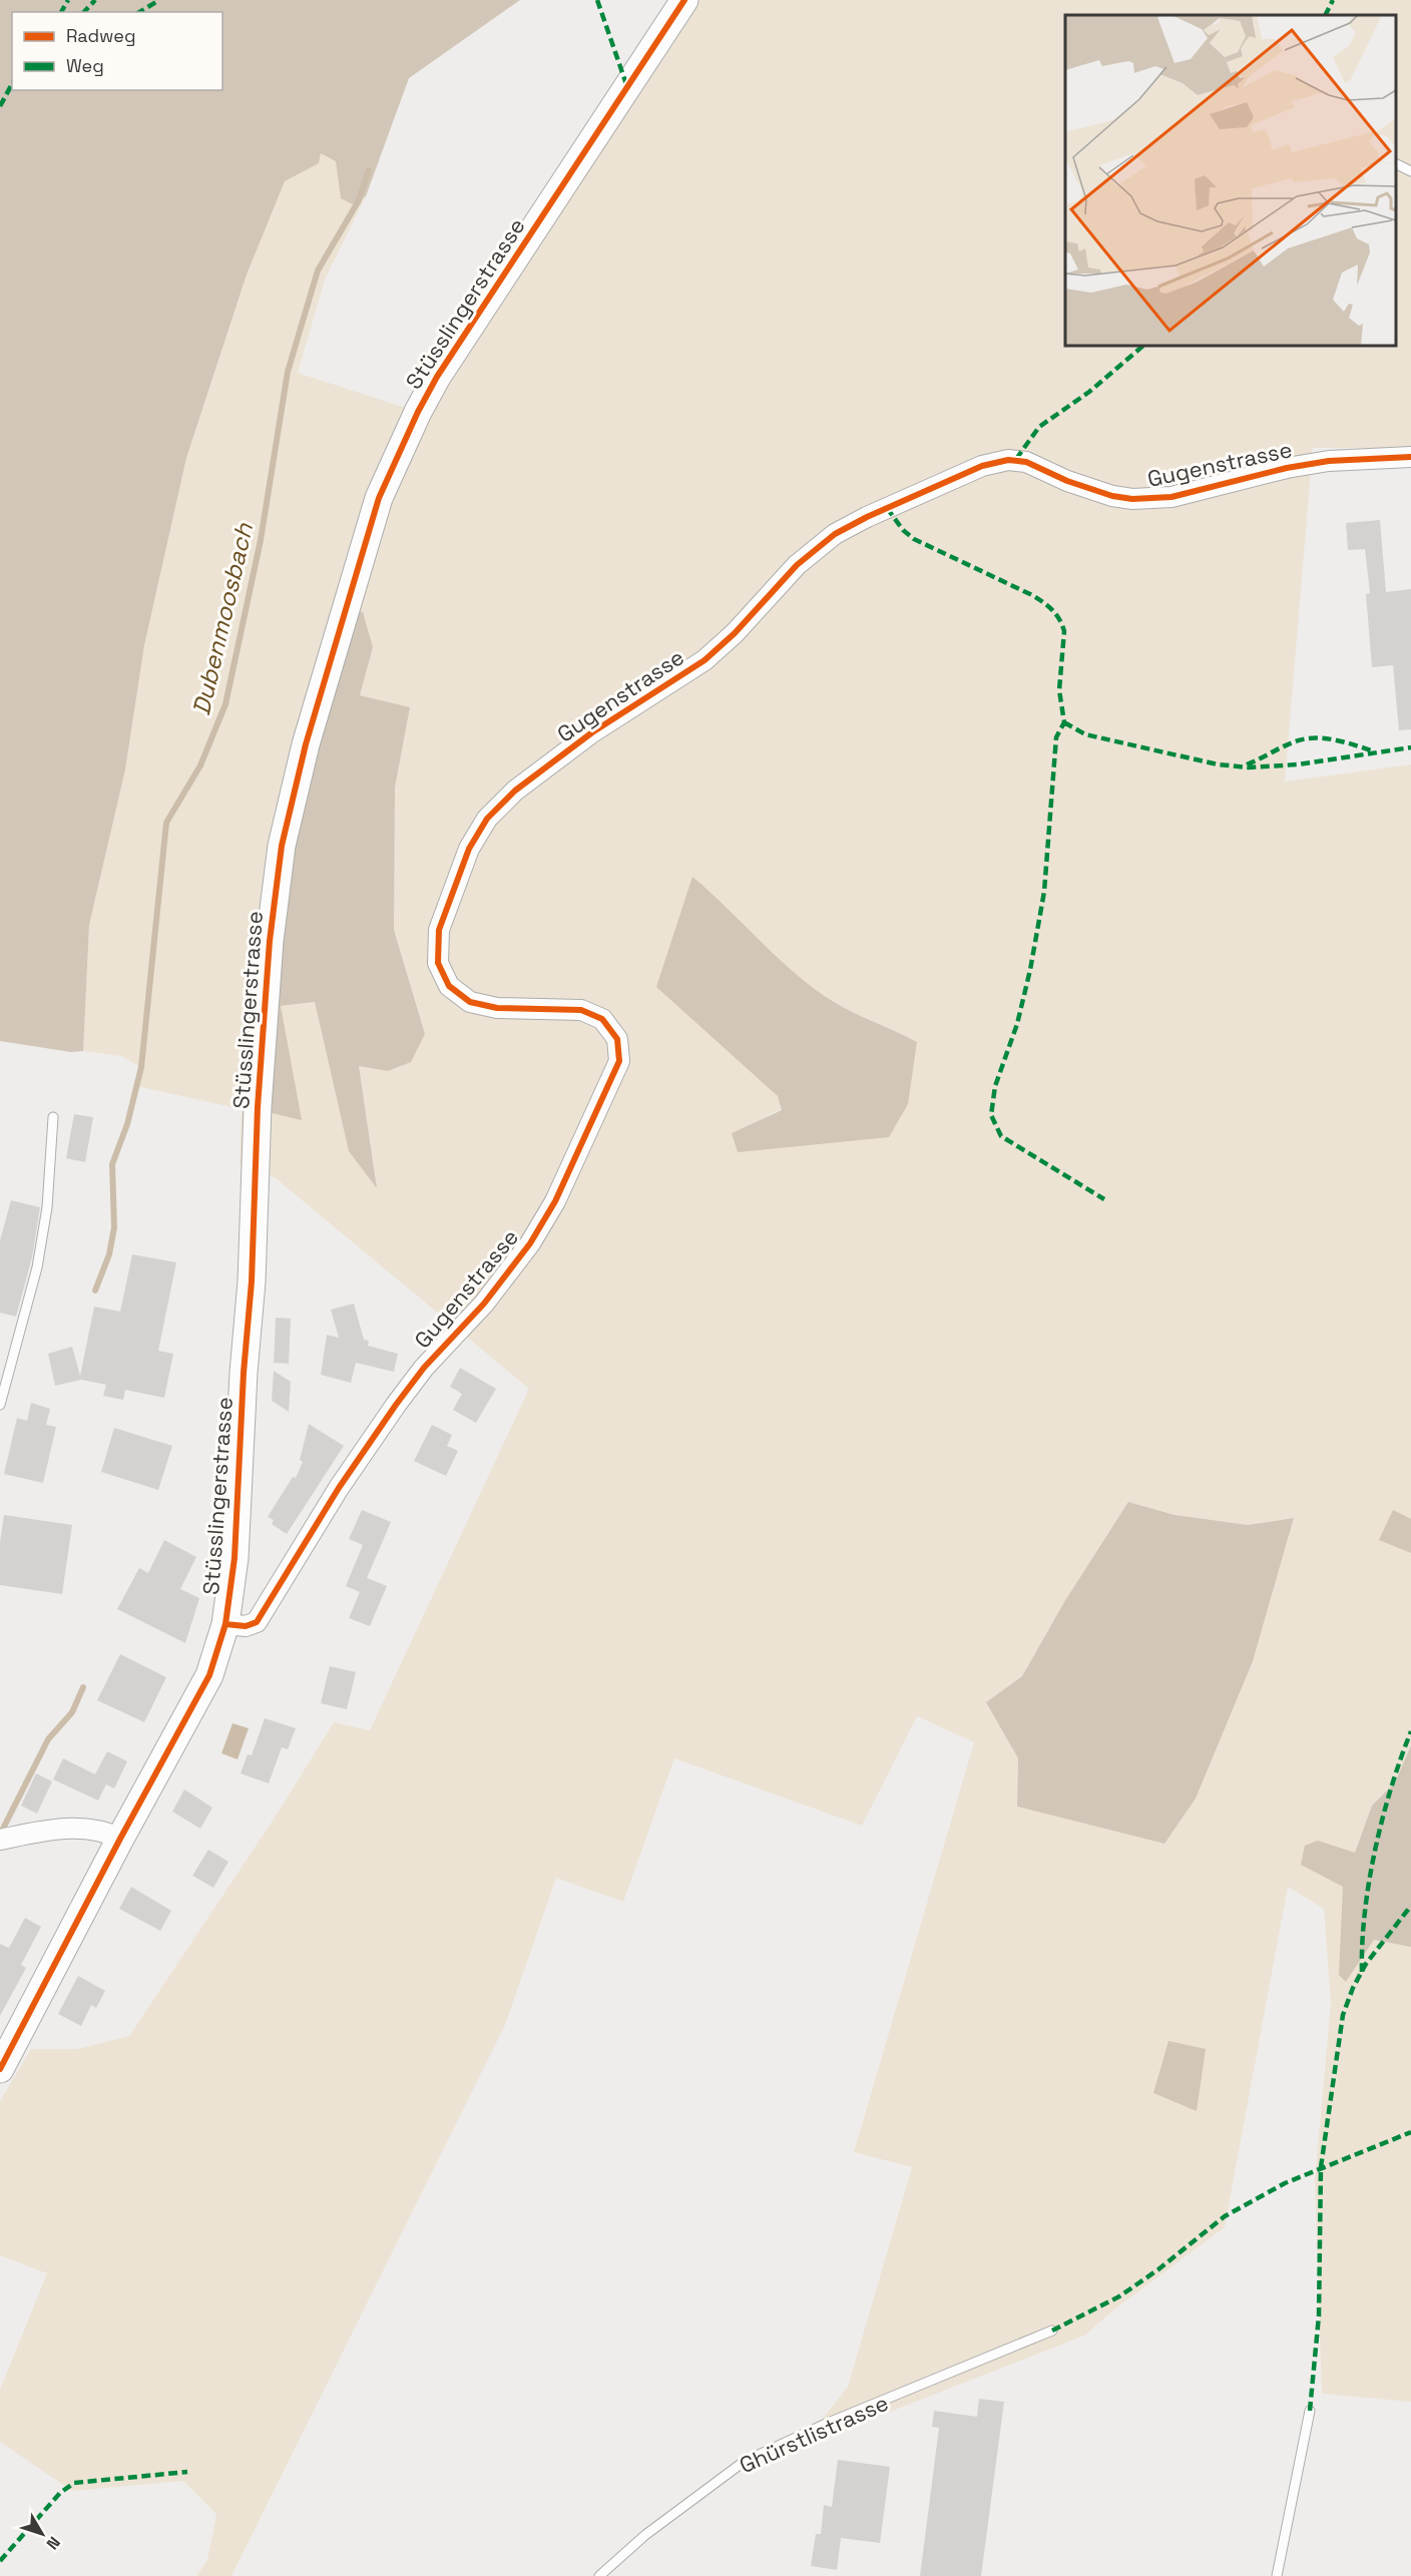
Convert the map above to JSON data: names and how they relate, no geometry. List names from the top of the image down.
{
  "streets": {
    "street": ["Stüsslingerstrasse", "Gugenstrasse"],
    "lane": ["Ghürstlistrasse"]
  },
  "crossings": [
    ["Stüsslingerstrasse", "Gugenstrasse"]
  ],
  "water": ["Dubenmoosbach"],
  "legend": ["Radweg", "Weg"],
  "north": "bottom right"
}
